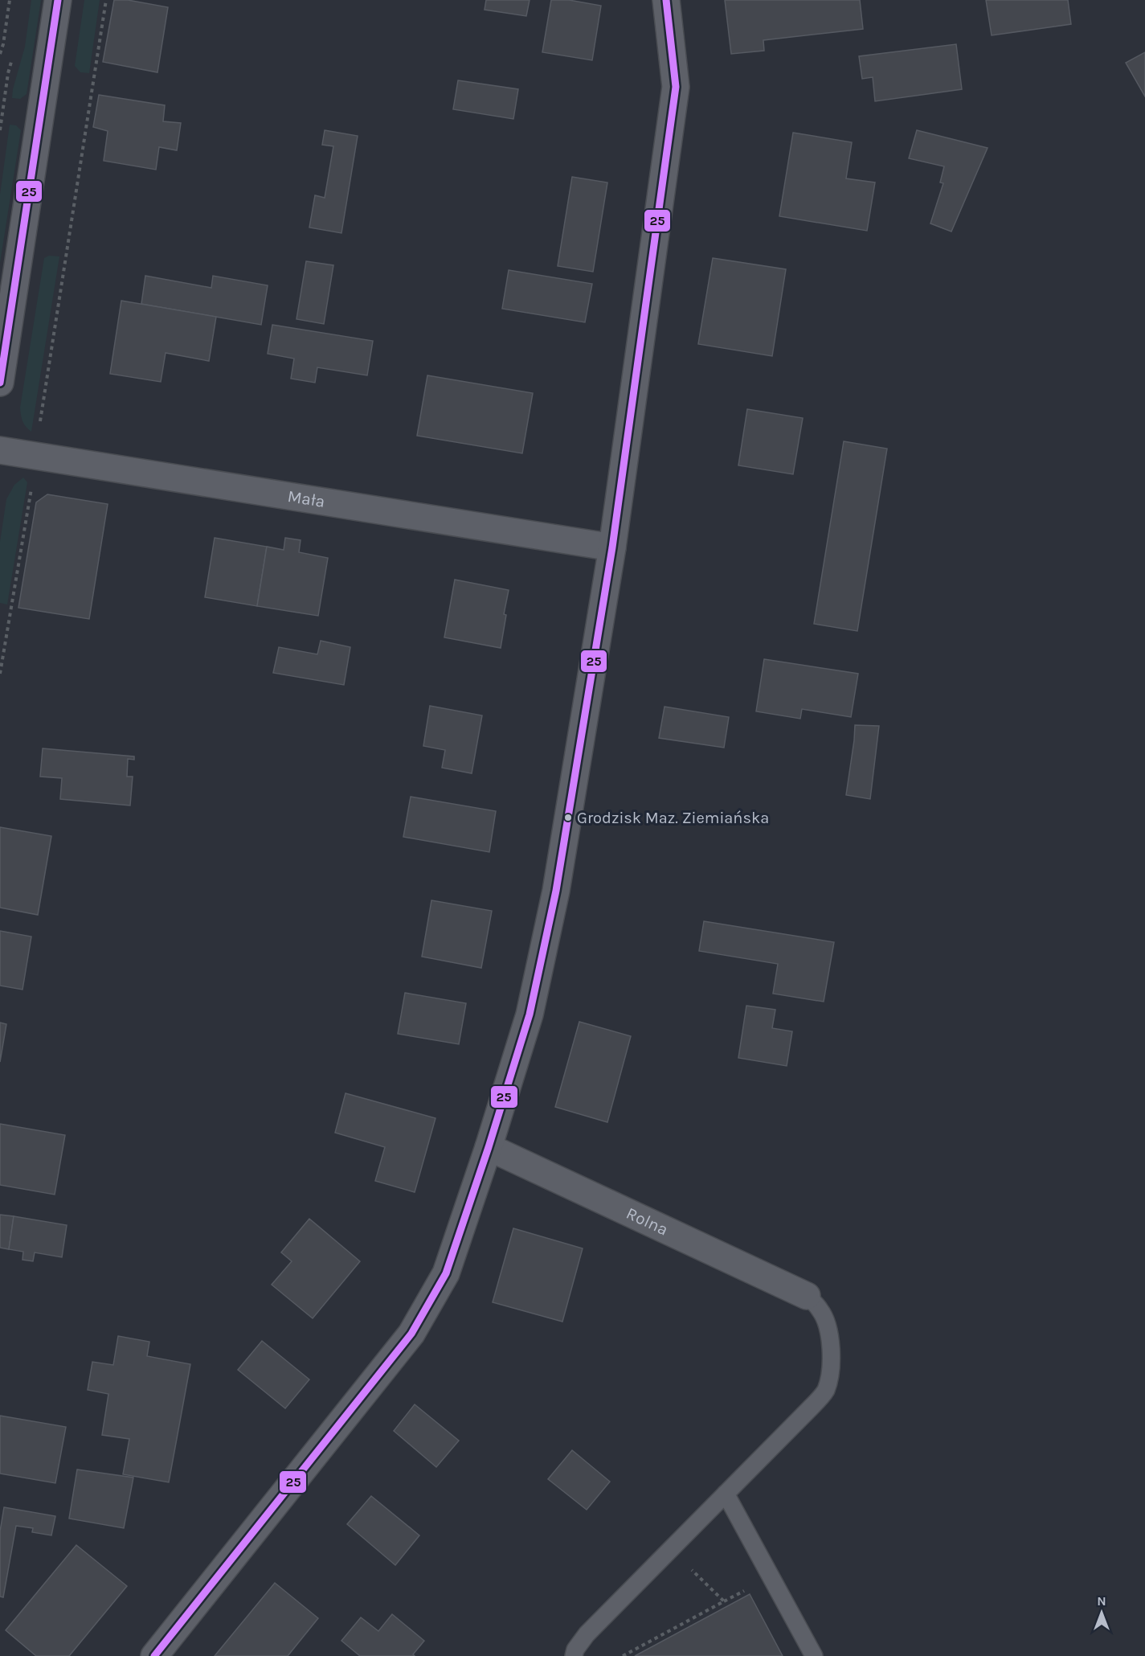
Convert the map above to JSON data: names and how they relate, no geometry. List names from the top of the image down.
{
  "streets": {
    "street": ["Mała", "Rolna"]
  },
  "places": ["Grodzisk Maz. Ziemiańska"],
  "lines": ["transit line 25"],
  "north": "top"
}
